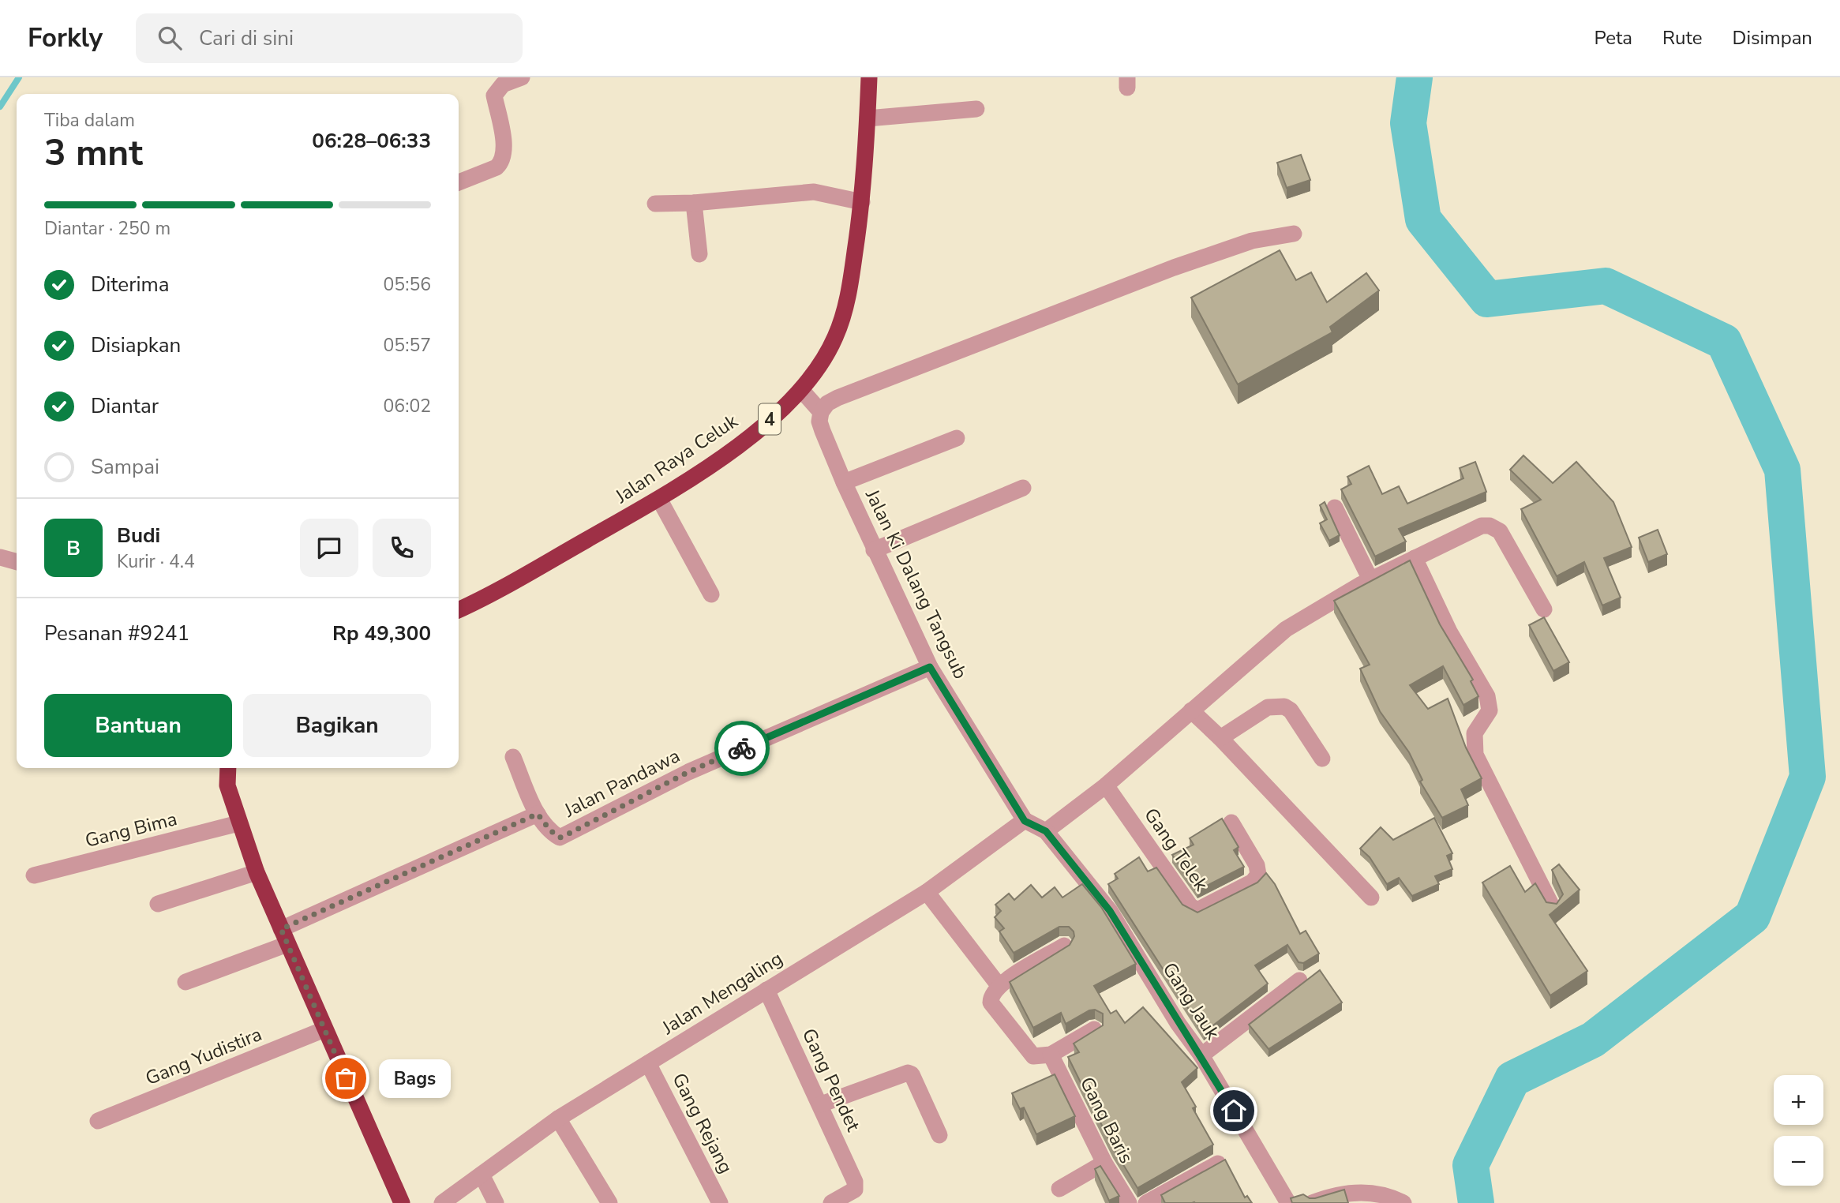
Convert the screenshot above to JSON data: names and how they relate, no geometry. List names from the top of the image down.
{
  "streets": {
    "highway": ["4", "Jalan Raya Celuk"],
    "street": [
      "Jalan Ki Dalang Tangsub",
      "Jalan Pandawa",
      "Gang Bima",
      "Gang Telek",
      "Jalan Mengaling",
      "Gang Jauk",
      "Gang Yudistira",
      "Gang Pendet",
      "Gang Baris",
      "Gang Rejang"
    ]
  },
  "crossings": [
    ["Jalan Ki Dalang Tangsub", "Jalan Pandawa"],
    ["Jalan Ki Dalang Tangsub", "Jalan Mengaling"],
    ["Jalan Mengaling", "Gang Pendet"],
    ["Jalan Mengaling", "Gang Rejang"]
  ],
  "places": ["Bags"],
  "page": {
    "header": "Forkly",
    "search": "Cari di sini",
    "nav": ["Peta", "Rute", "Disimpan"],
    "heading": ["3 mnt", "Tiba dalam", "06:28–06:33"],
    "panel": [
      "Budi",
      "Kurir · 4.4",
      "Pesanan #9241",
      "Rp 49,300"
    ],
    "bar": "Diantar · 250 m",
    "list": [
      ["Diterima", "05:56"],
      ["Disiapkan", "05:57"],
      ["Diantar", "06:02"],
      "Sampai"
    ],
    "round": "B",
    "buttons": ["Bantuan", "Bagikan"],
    "bubble": "Bags",
    "map_buttons": ["+", "−"]
  }
}
